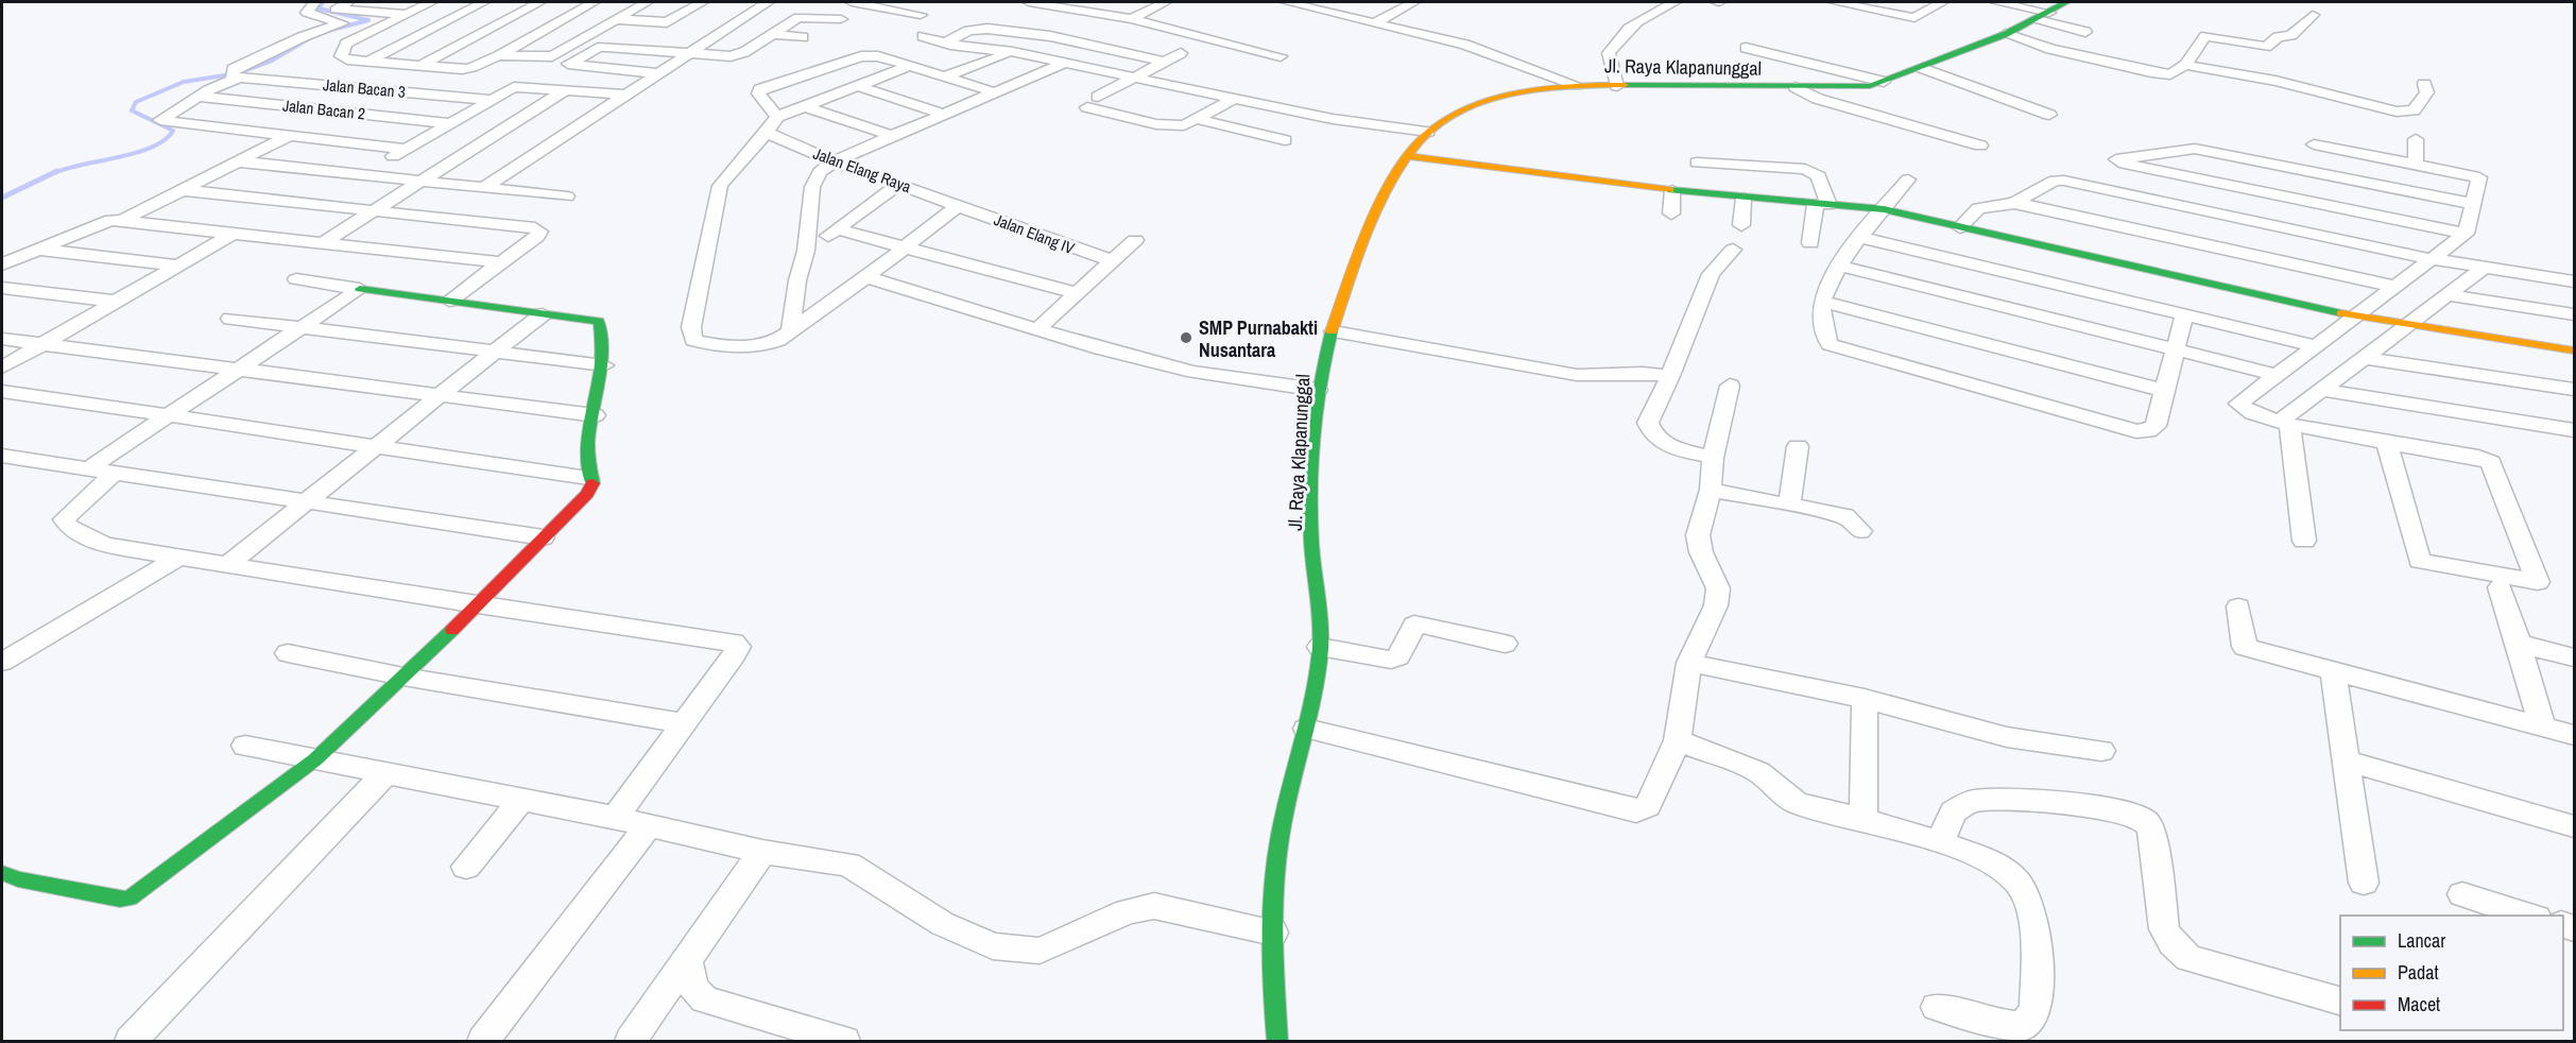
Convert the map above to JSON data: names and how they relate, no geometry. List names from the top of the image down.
{
  "streets": {
    "street": [
      "Jl. Raya Klapanunggal",
      "Jalan Bacan 3",
      "Jalan Bacan 2",
      "Jalan Elang Raya",
      "Jalan Elang IV"
    ]
  },
  "crossings": [
    ["Jalan Elang Raya", "Jalan Elang IV"]
  ],
  "places": ["SMP Purnabakti Nusantara"],
  "legend": ["Lancar", "Padat", "Macet"]
}
